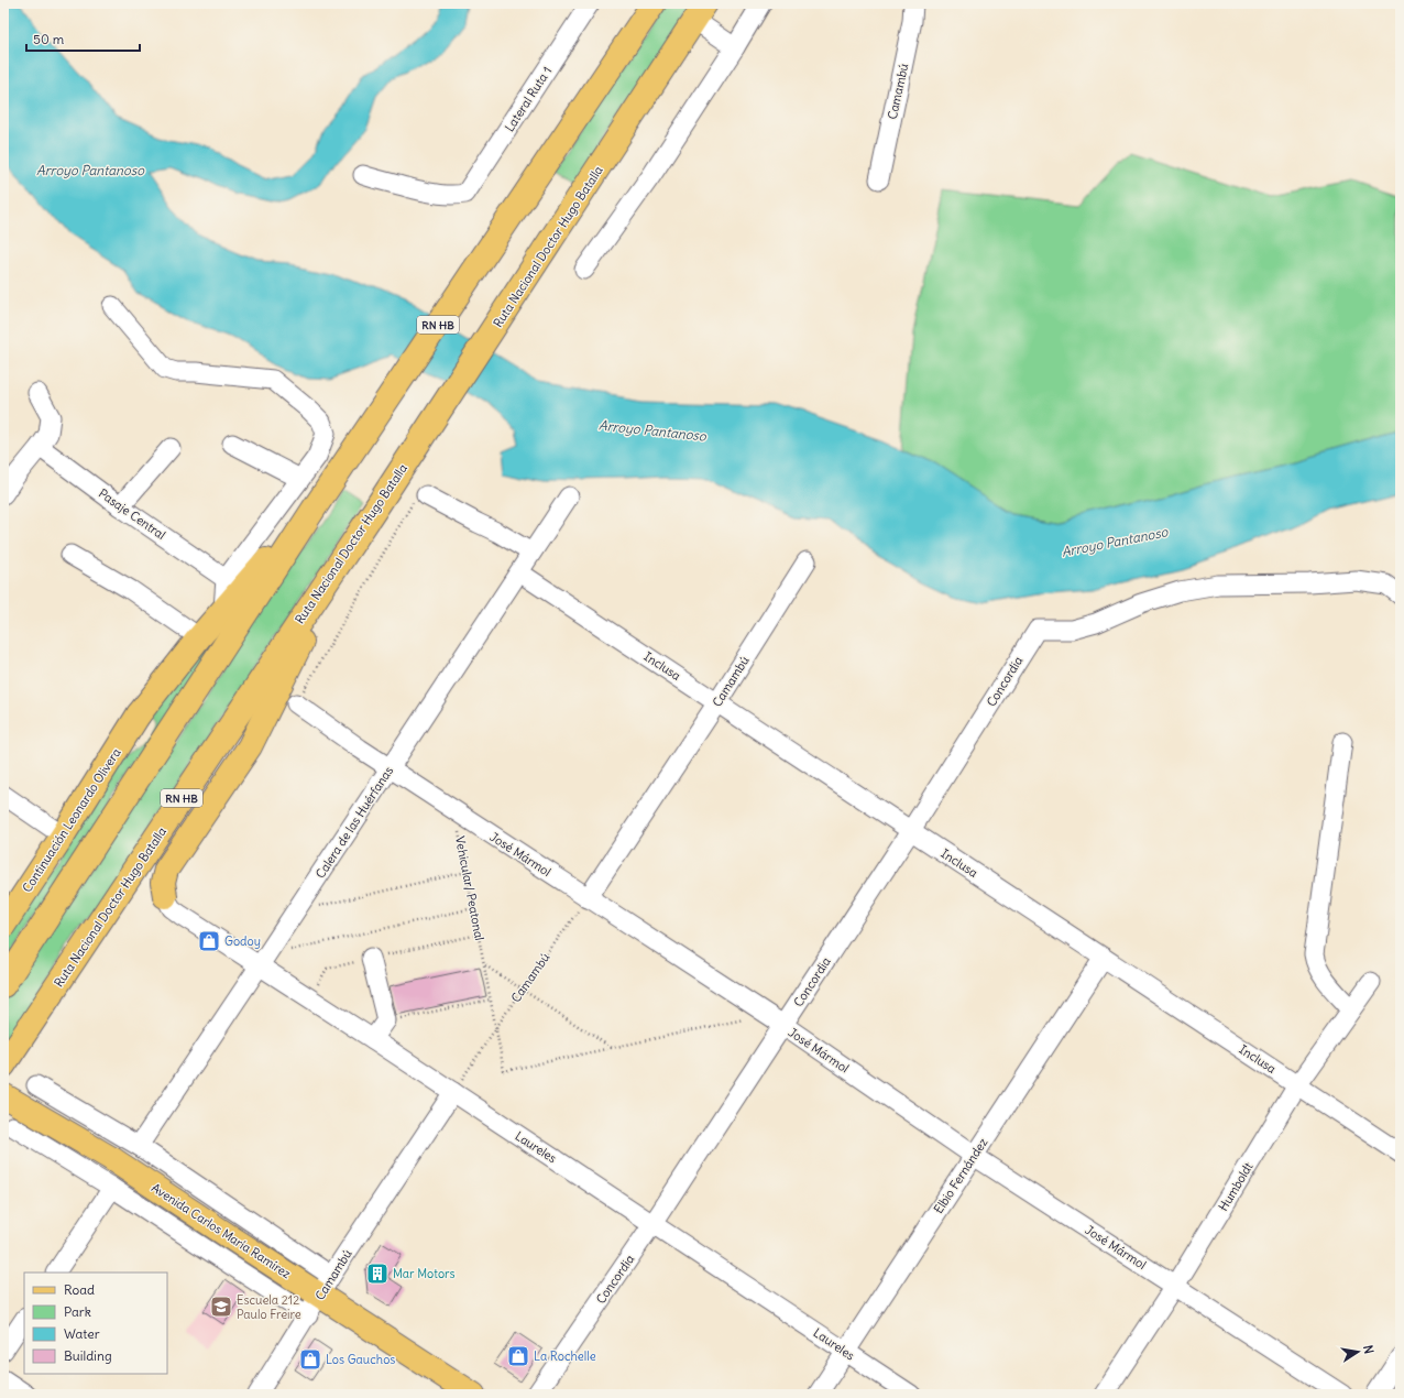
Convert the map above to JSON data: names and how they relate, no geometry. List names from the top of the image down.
{
  "streets": {
    "main road": [
      "Ruta Nacional Doctor Hugo Batalla",
      "RN HB",
      "Continuación Leonardo Olivera",
      "Avenida Carlos María Ramírez"
    ],
    "street": [
      "Camambú",
      "Lateral Ruta 1",
      "Pasaje Central",
      "Inclusa",
      "Concordia",
      "Calera de las Huérfanas",
      "José Mármol",
      "Laureles",
      "Elbio Fernández",
      "Humboldt"
    ],
    "path": ["Vehicular/ Peatonal"]
  },
  "crossings": [
    ["Camambú", "Inclusa"],
    ["Camambú", "José Mármol"],
    ["Camambú", "Vehicular/ Peatonal"],
    ["Camambú", "Laureles"],
    ["Camambú", "Avenida Carlos María Ramírez"],
    ["RN HB", "Continuación Leonardo Olivera"],
    ["Inclusa", "Concordia"],
    ["Inclusa", "Calera de las Huérfanas"],
    ["Inclusa", "Elbio Fernández"],
    ["Inclusa", "Humboldt"],
    ["Concordia", "José Mármol"],
    ["Concordia", "Laureles"],
    ["Calera de las Huérfanas", "José Mármol"],
    ["Calera de las Huérfanas", "Laureles"],
    ["Calera de las Huérfanas", "Avenida Carlos María Ramírez"],
    ["José Mármol", "Vehicular/ Peatonal"],
    ["José Mármol", "Elbio Fernández"],
    ["José Mármol", "Humboldt"],
    ["Laureles", "Elbio Fernández"]
  ],
  "water": ["Arroyo Pantanoso"],
  "places": {
    "shop": ["Godoy", "La Rochelle", "Los Gauchos"],
    "building": ["Mar Motors"],
    "school or university": ["Escuela 212 Paulo Freire"]
  },
  "legend": [
    "Road",
    "Park",
    "Water",
    "Building"
  ],
  "scale_bar": "50 m",
  "north": "right"
}
